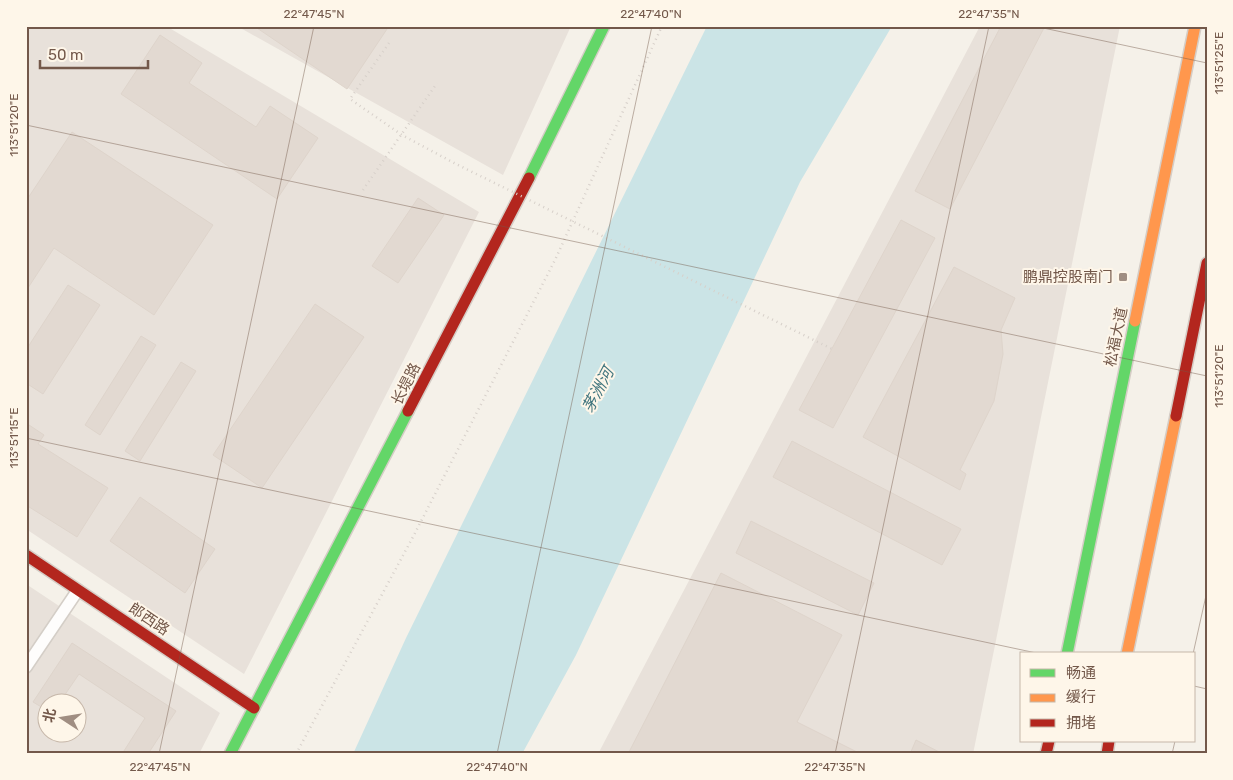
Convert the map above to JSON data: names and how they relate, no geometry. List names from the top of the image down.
{
  "streets": {
    "street": ["松福大道", "长堤路", "郎西路"]
  },
  "crossings": [
    ["长堤路", "郎西路"]
  ],
  "water": ["茅洲河"],
  "places": {
    "transit": ["鹏鼎控股南门"]
  },
  "legend": ["畅通", "缓行", "拥堵"],
  "scale_bar": "50 m",
  "north": "left",
  "coordinates": [
    "22°47'45\"N",
    "22°47'40\"N",
    "22°47'35\"N",
    "113°51'25\"E",
    "113°51'20\"E",
    "113°51'15\"E"
  ]
}
